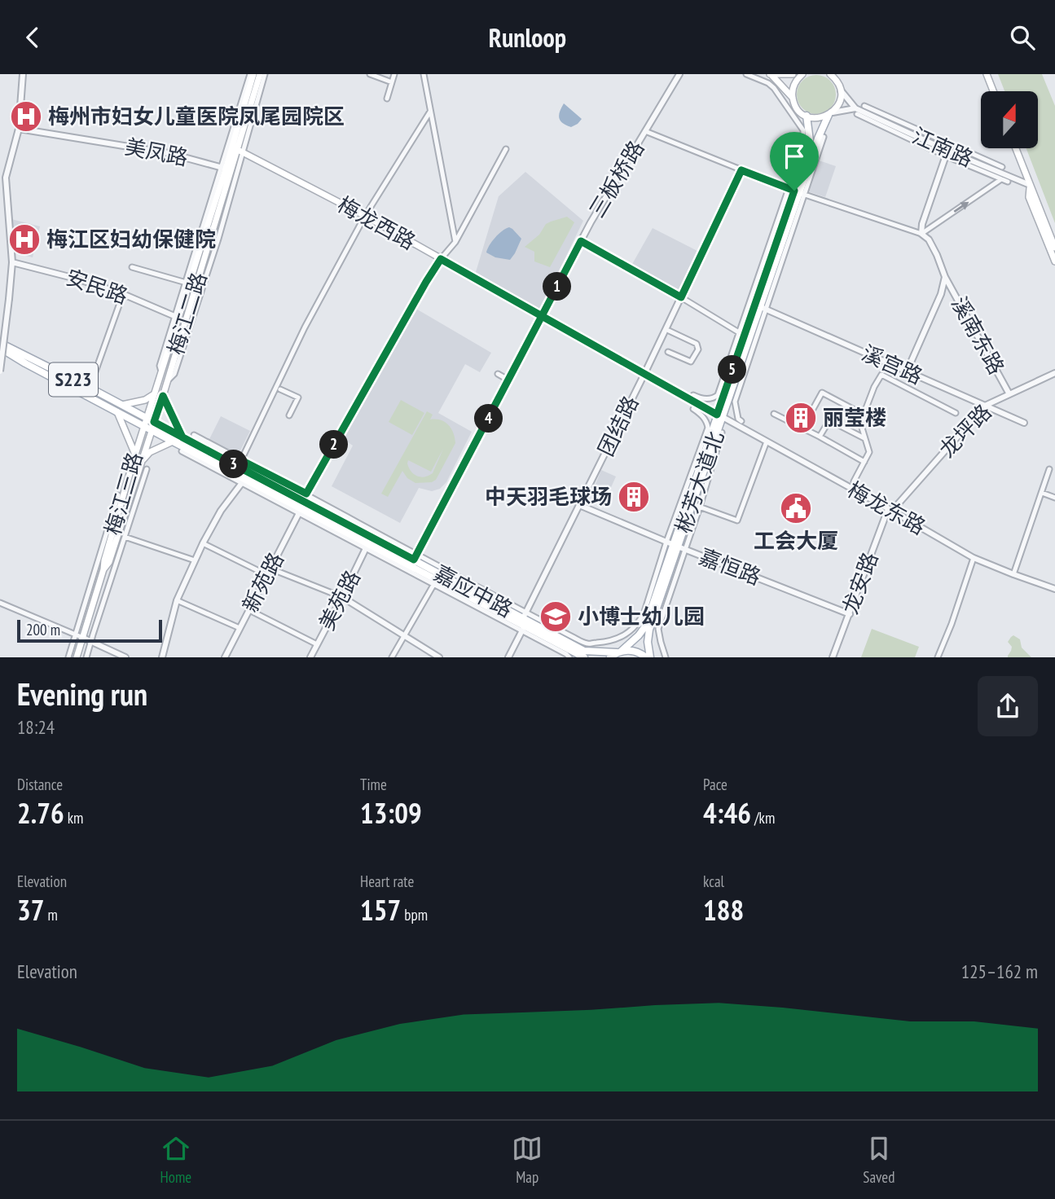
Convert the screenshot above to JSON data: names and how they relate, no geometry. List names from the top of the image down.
{
  "streets": {
    "main road": [
      "梅龙西路",
      "梅江二路",
      "S223",
      "彬芳大道北",
      "梅江三路",
      "嘉应中路"
    ],
    "street": [
      "江南路",
      "美凤路",
      "三板桥路",
      "安民路",
      "溪南东路",
      "溪宫路",
      "团结路",
      "龙坪路",
      "梅龙东路",
      "嘉恒路",
      "新苑路",
      "龙安路",
      "美苑路"
    ]
  },
  "crossings": [
    ["美凤路", "梅江二路"],
    ["三板桥路", "梅龙西路"],
    ["三板桥路", "嘉应中路"],
    ["梅龙西路", "梅江二路"],
    ["梅龙西路", "团结路"],
    ["梅龙西路", "彬芳大道北"],
    ["梅龙西路", "梅龙东路"],
    ["安民路", "梅江二路"],
    ["梅江二路", "梅江三路"],
    ["梅江二路", "嘉应中路"],
    ["溪南东路", "龙坪路"],
    ["溪宫路", "龙坪路"],
    ["溪宫路", "彬芳大道北"],
    ["S223", "彬芳大道北"],
    ["S223", "嘉应中路"],
    ["团结路", "嘉恒路"],
    ["团结路", "嘉应中路"],
    ["龙坪路", "梅龙东路"],
    ["龙坪路", "龙安路"],
    ["彬芳大道北", "梅龙东路"],
    ["彬芳大道北", "嘉恒路"],
    ["彬芳大道北", "嘉应中路"],
    ["梅江三路", "嘉应中路"],
    ["梅龙东路", "龙安路"],
    ["嘉恒路", "龙安路"],
    ["新苑路", "嘉应中路"],
    ["嘉应中路", "美苑路"]
  ],
  "places": {
    "hospital": ["梅州市妇女儿童医院凤尾园院区", "梅江区妇幼保健院"],
    "building": ["丽莹楼", "中天羽毛球场"],
    "public building": ["工会大厦"],
    "school or university": ["小博士幼儿园"]
  },
  "scale_bar": "200 m",
  "north": "top",
  "page": {
    "header": "Runloop",
    "pins": [
      "1",
      "5",
      "4",
      "2",
      "3"
    ],
    "scale": "200 m",
    "heading": ["Evening run", "18:24"],
    "stats": [
      ["Distance", "2.76 km"],
      ["Time", "13:09"],
      ["Pace", "4:46 /km"],
      ["Elevation", "37 m"],
      ["Heart rate", "157 bpm"],
      ["kcal", "188"]
    ],
    "chart": ["Elevation", "125–162 m"],
    "tabs": ["Home", "Map", "Saved"]
  }
}
